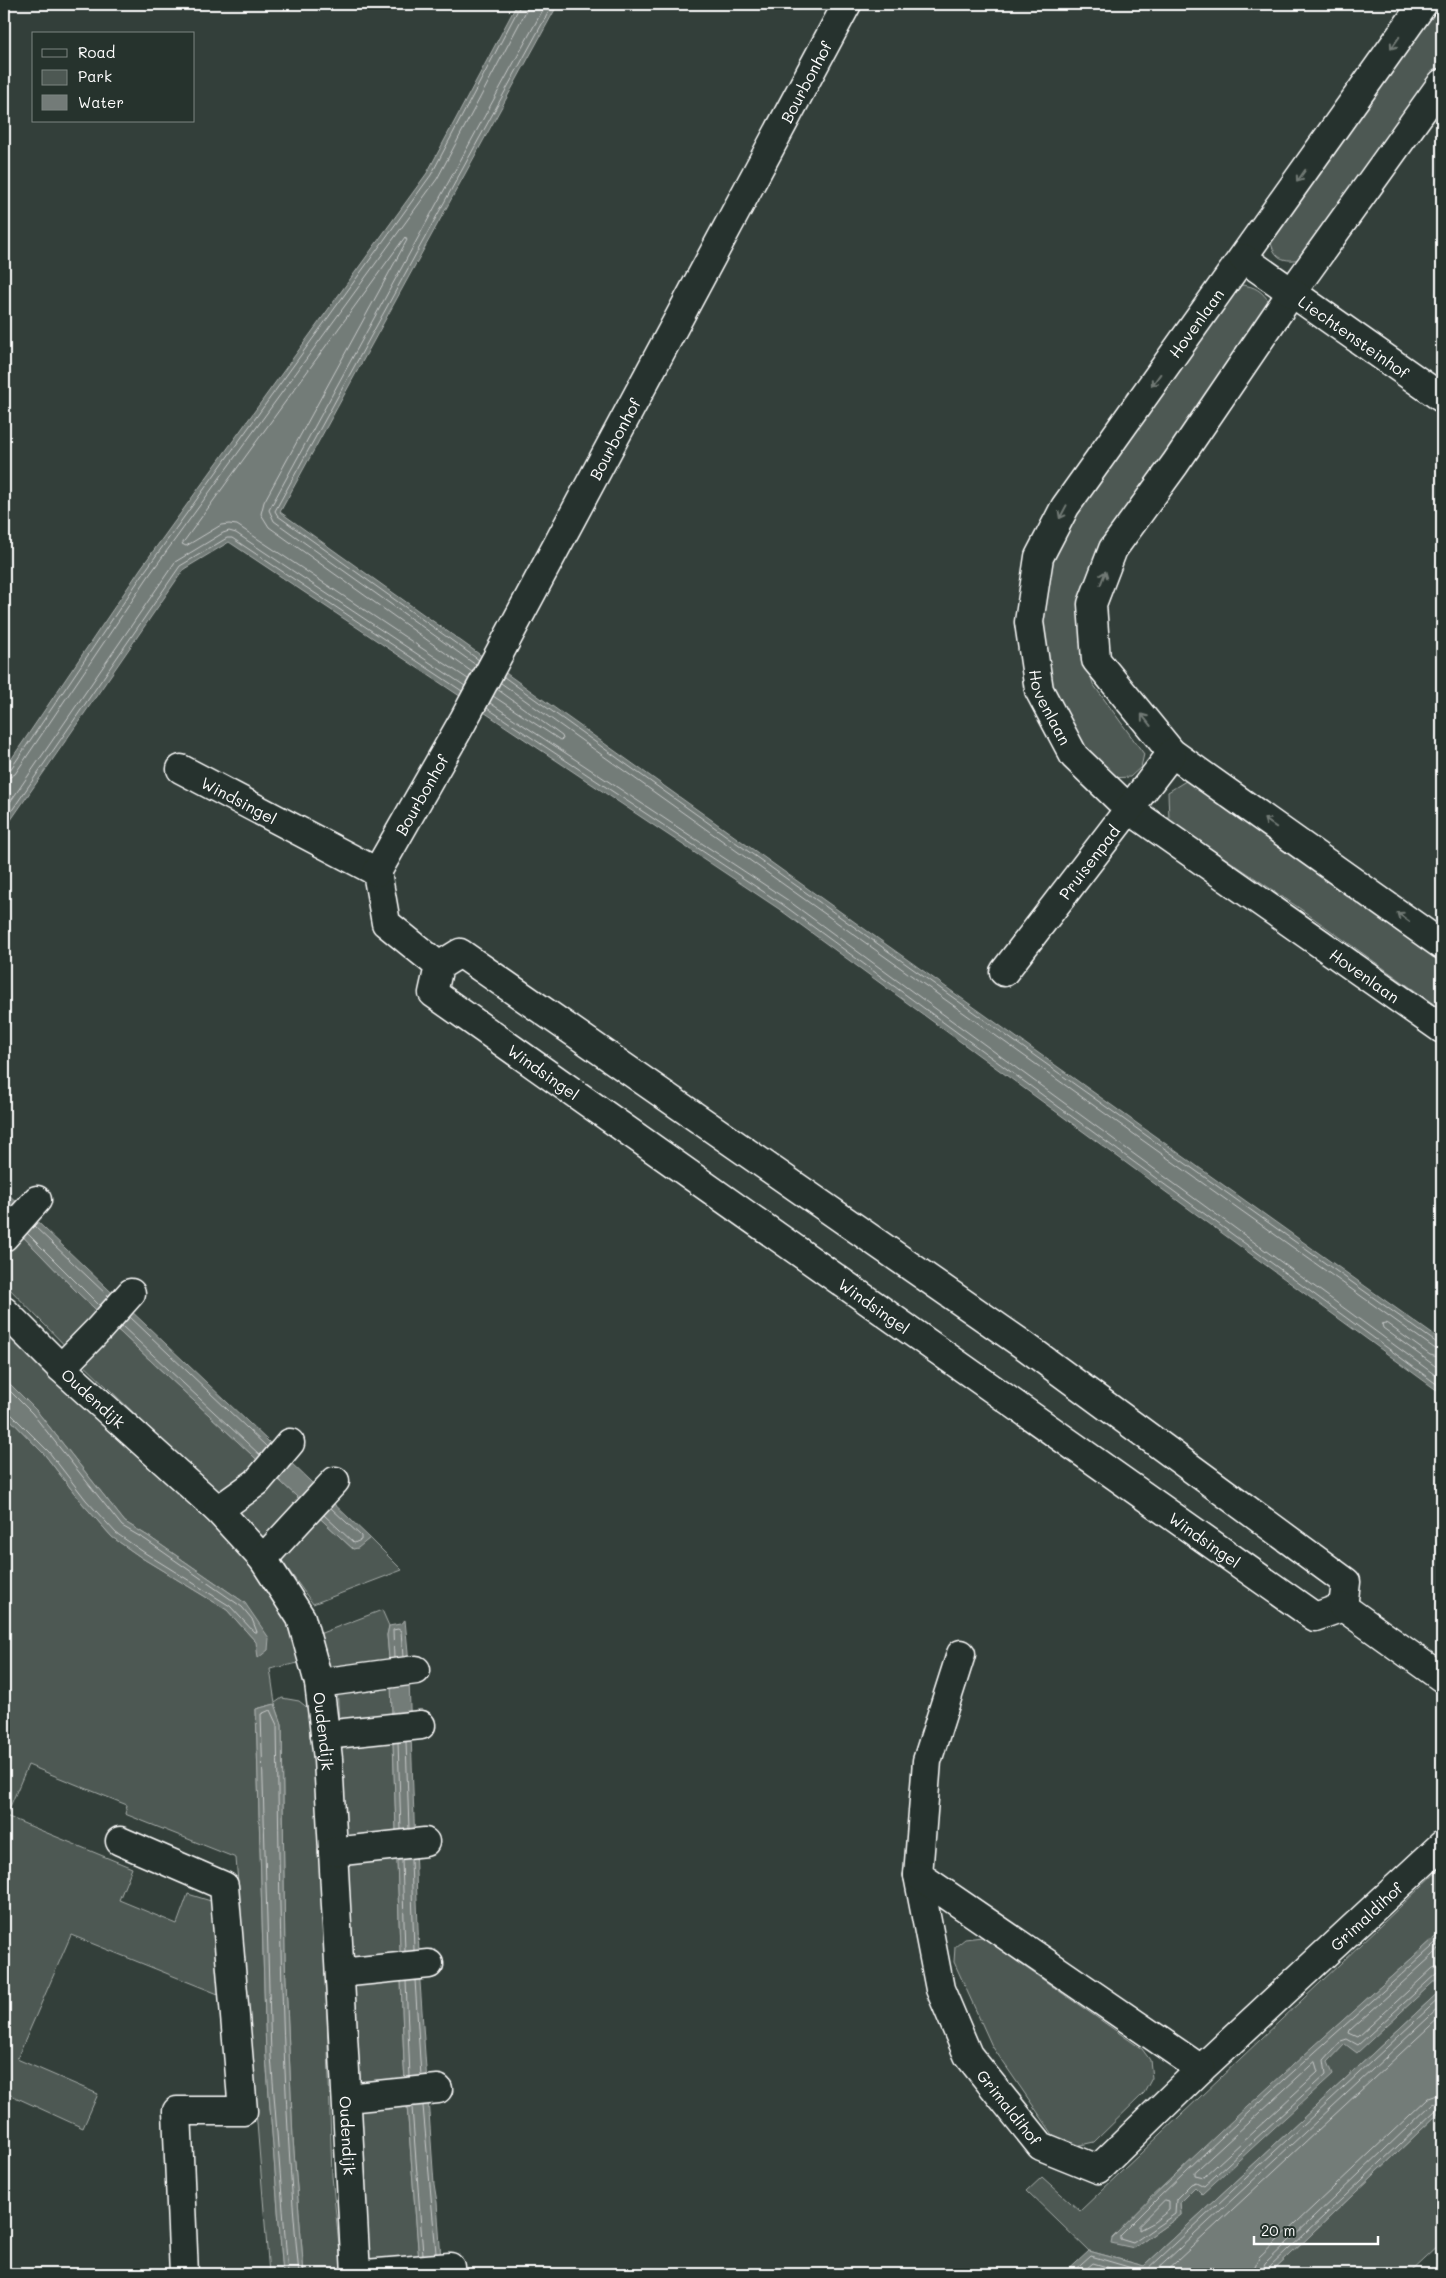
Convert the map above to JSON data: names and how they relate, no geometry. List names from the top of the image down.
{
  "streets": {
    "street": [
      "Bourbonhof",
      "Hovenlaan",
      "Liechtensteinhof",
      "Windsingel",
      "Pruisenpad",
      "Oudendijk",
      "Grimaldihof"
    ]
  },
  "crossings": [
    ["Bourbonhof", "Windsingel"],
    ["Hovenlaan", "Pruisenpad"]
  ],
  "one_way": ["Hovenlaan"],
  "legend": ["Road", "Park", "Water"],
  "scale_bar": "20 m"
}
